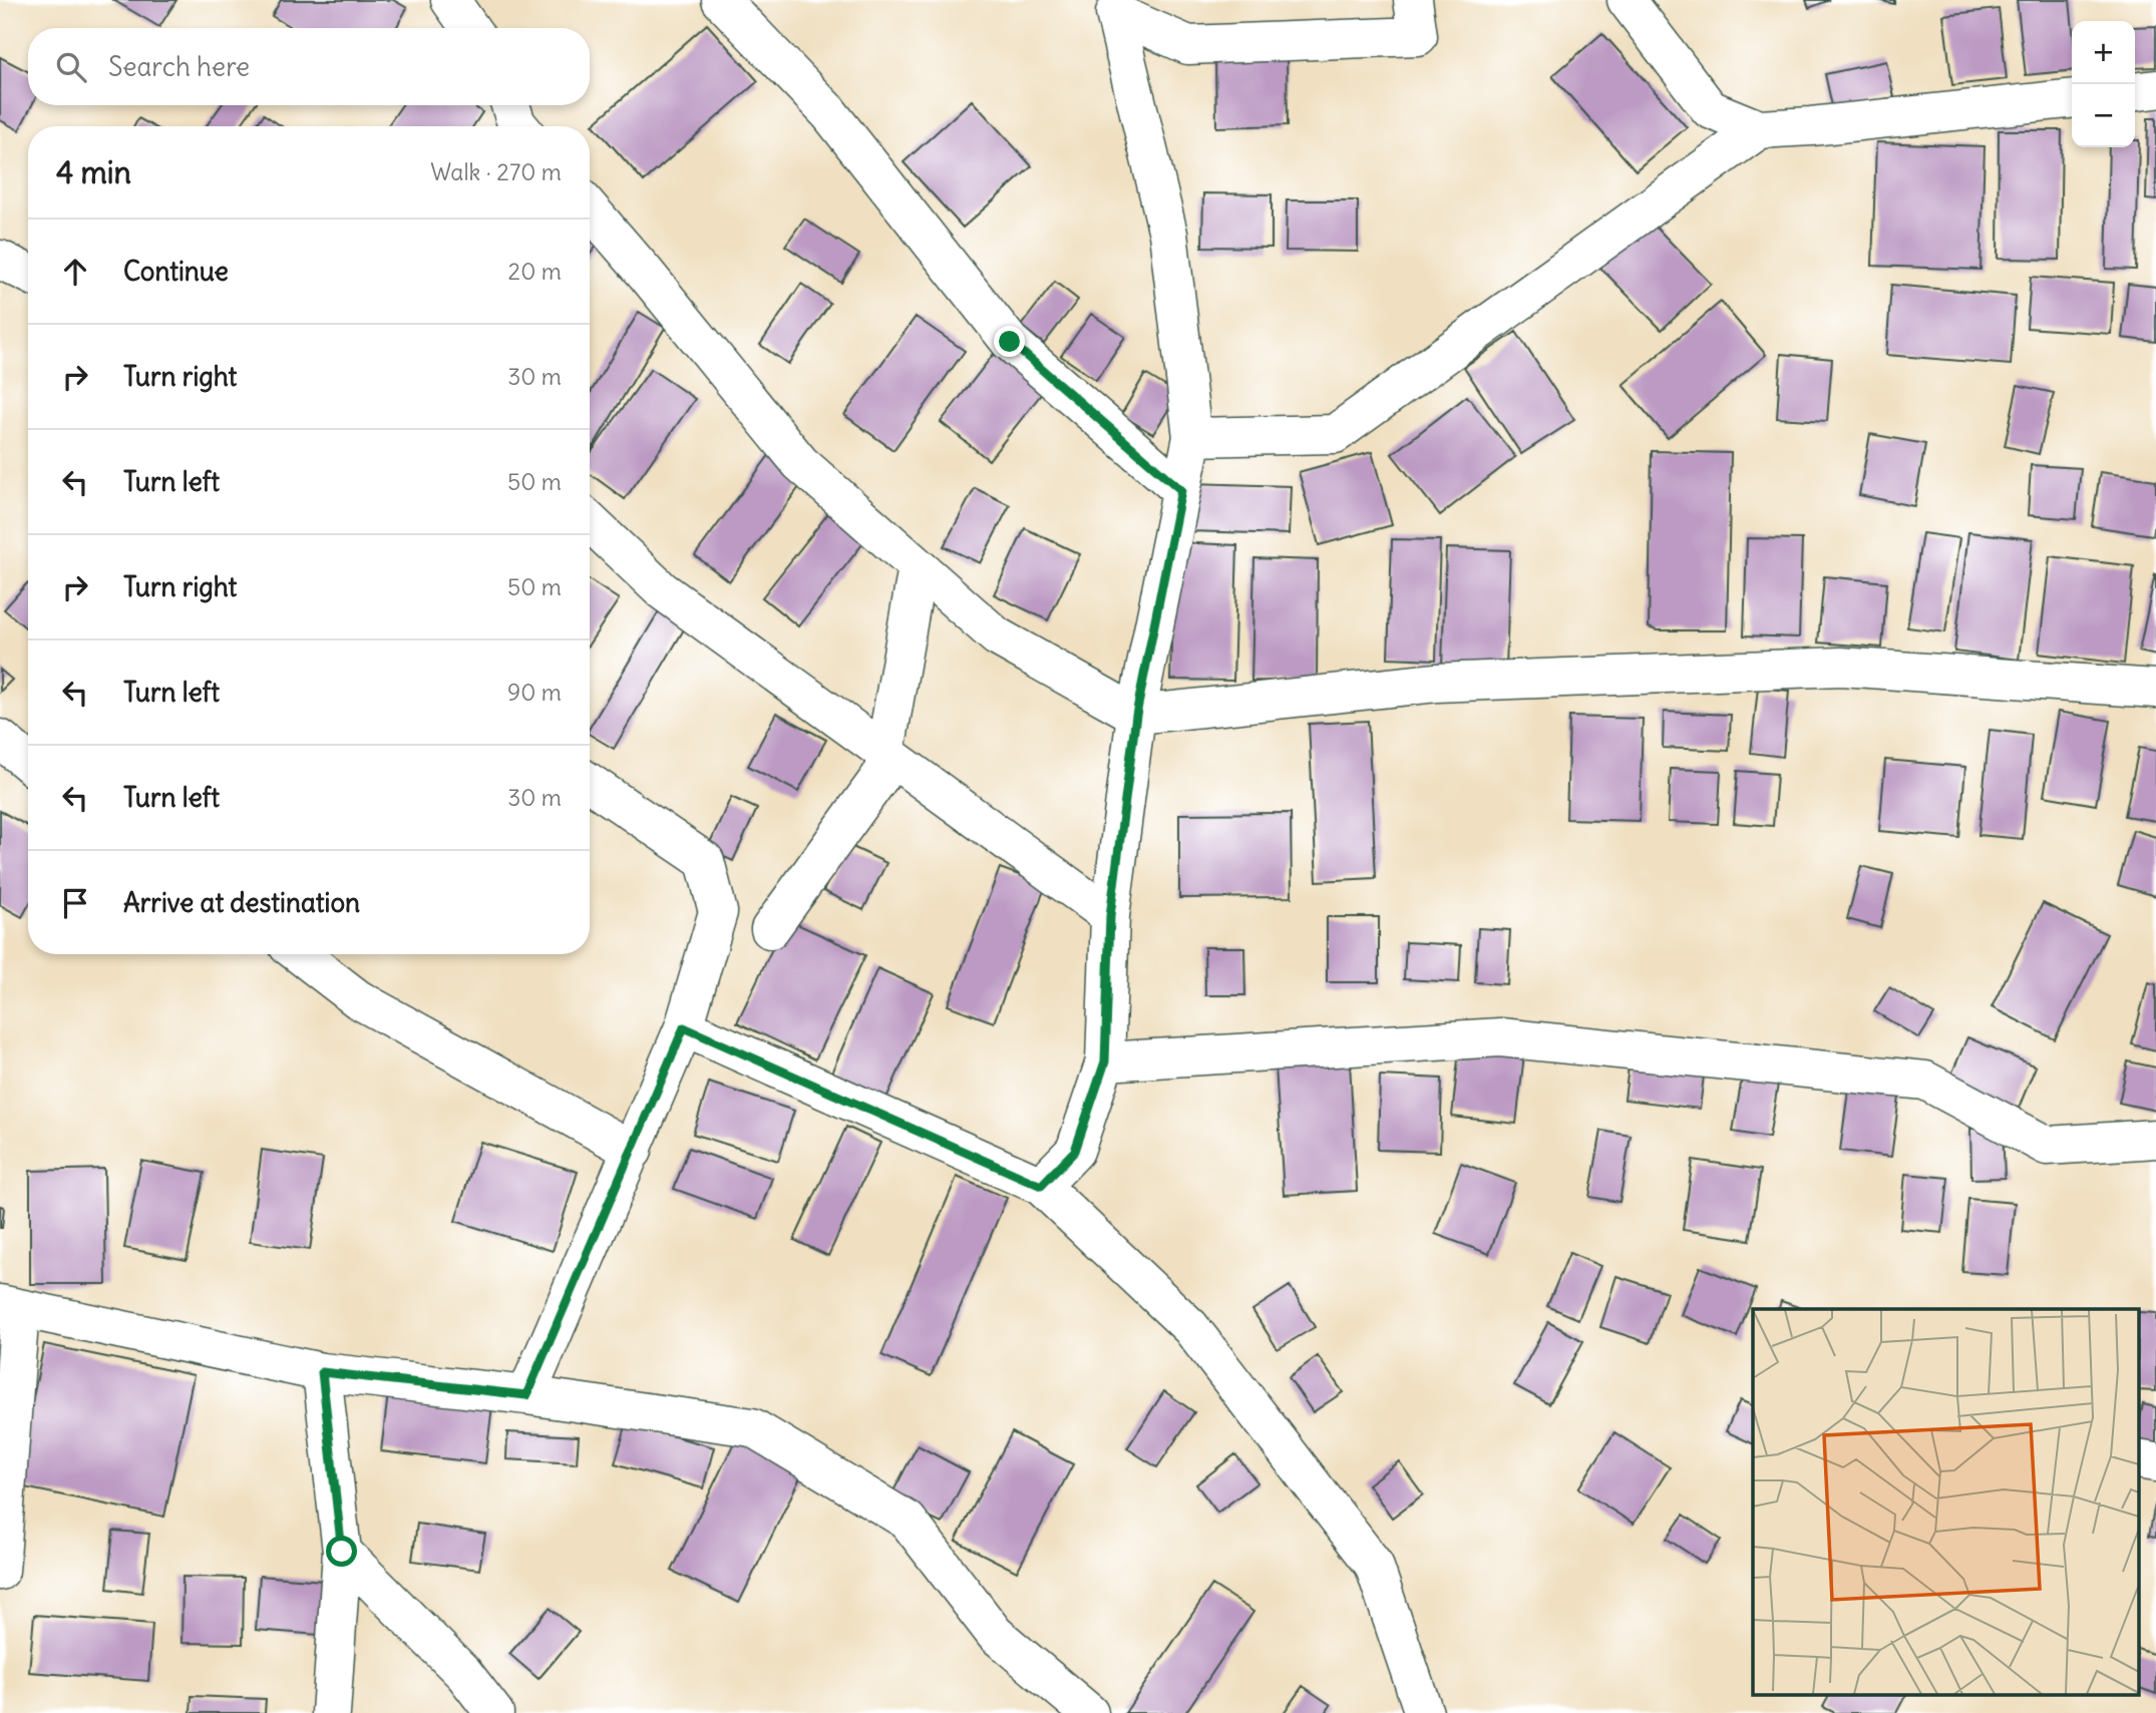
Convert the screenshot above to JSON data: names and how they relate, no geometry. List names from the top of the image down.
{
  "page": {
    "map_buttons": ["+", "−"],
    "search": "Search here",
    "heading": ["4 min", "Walk · 270 m"],
    "list": [
      ["Continue", "20 m"],
      ["Turn right", "30 m"],
      ["Turn left", "50 m"],
      ["Turn right", "50 m"],
      ["Turn left", "90 m"],
      ["Turn left", "30 m"],
      "Arrive at destination"
    ]
  }
}
